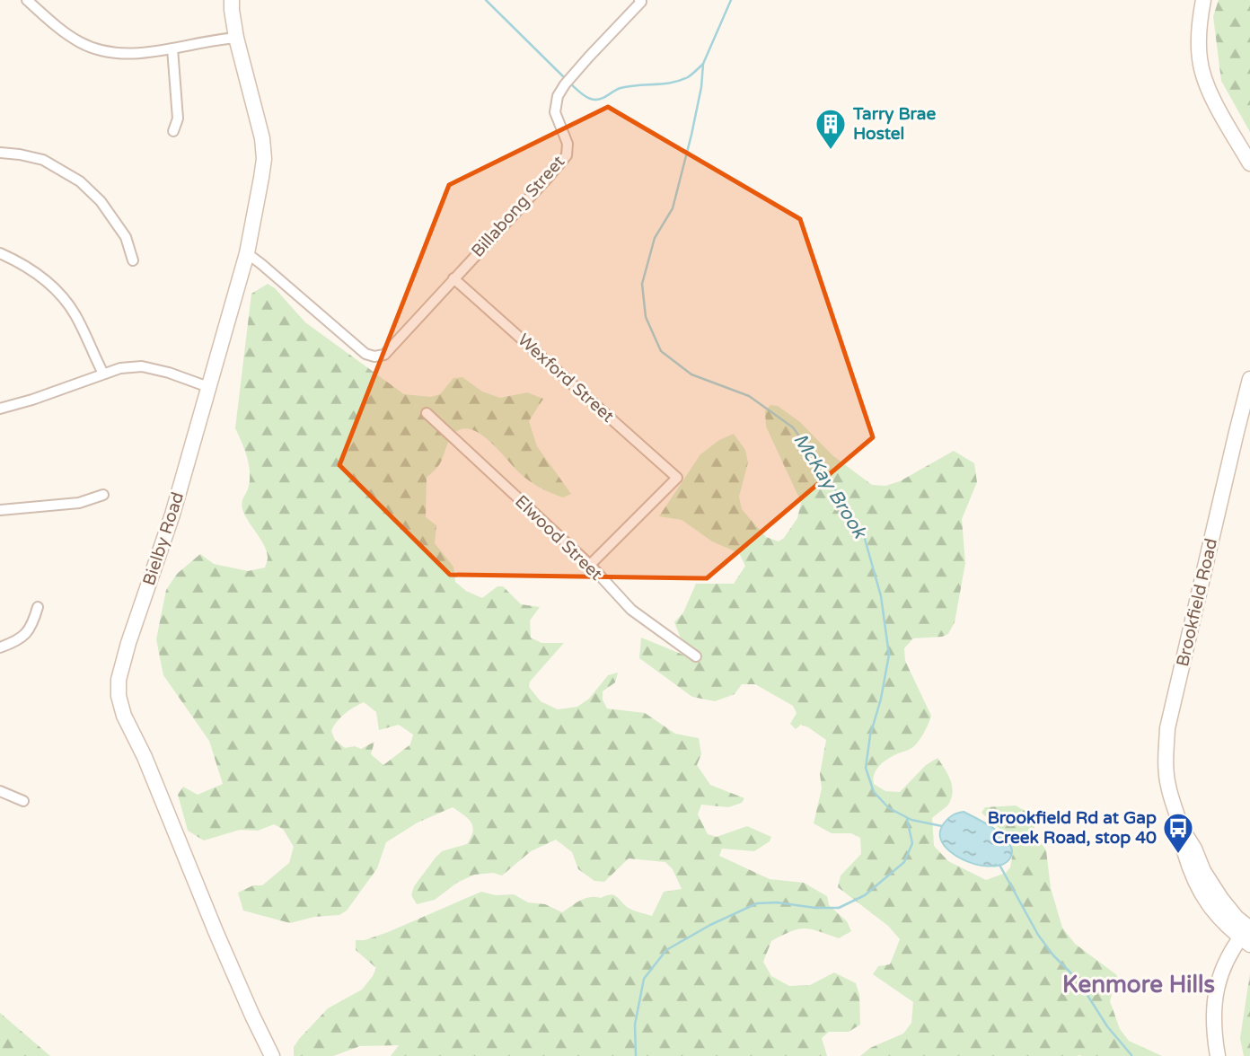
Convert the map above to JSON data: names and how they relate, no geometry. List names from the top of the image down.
{
  "streets": {
    "street": [
      "Billabong Street",
      "Wexford Street",
      "Elwood Street",
      "Bielby Road",
      "Brookfield Road"
    ]
  },
  "crossings": [
    ["Billabong Street", "Wexford Street"],
    ["Billabong Street", "Bielby Road"],
    ["Wexford Street", "Elwood Street"]
  ],
  "districts": ["Kenmore Hills"],
  "water": ["McKay Brook"],
  "places": {
    "building": ["Tarry Brae Hostel"],
    "bus stop": ["Brookfield Rd at Gap Creek Road, stop 40"]
  }
}
